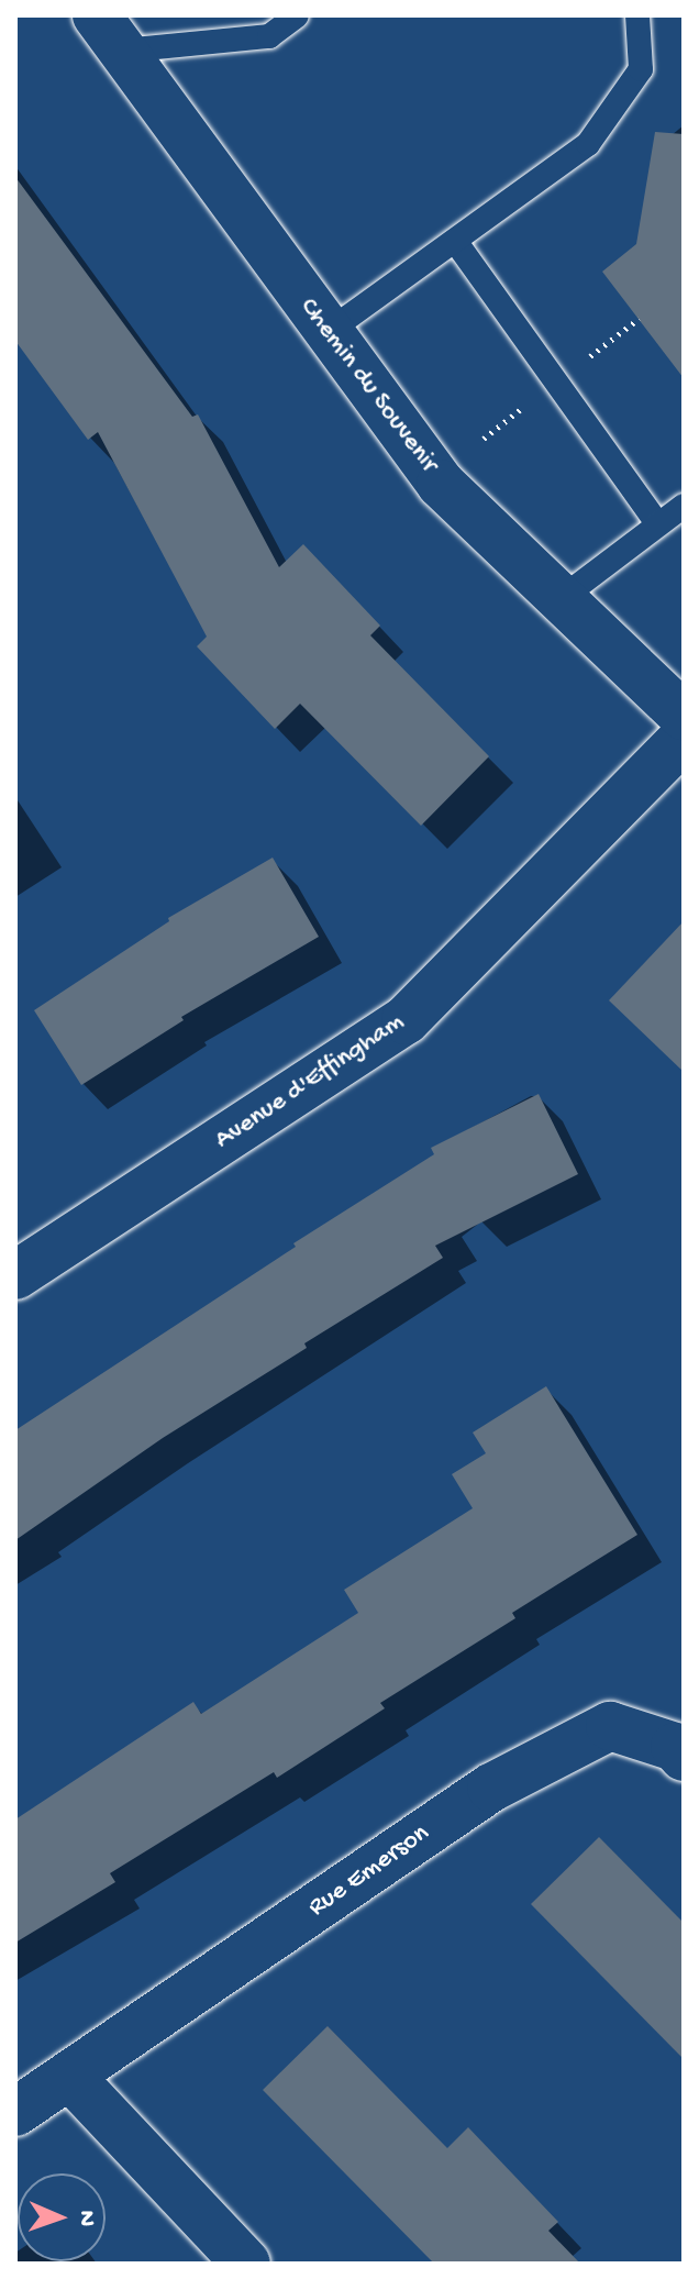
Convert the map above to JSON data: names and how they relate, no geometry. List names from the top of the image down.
{
  "streets": {
    "street": ["Chemin du Souvenir", "Avenue d'Effingham", "Rue Emerson"]
  },
  "north": "right"
}
